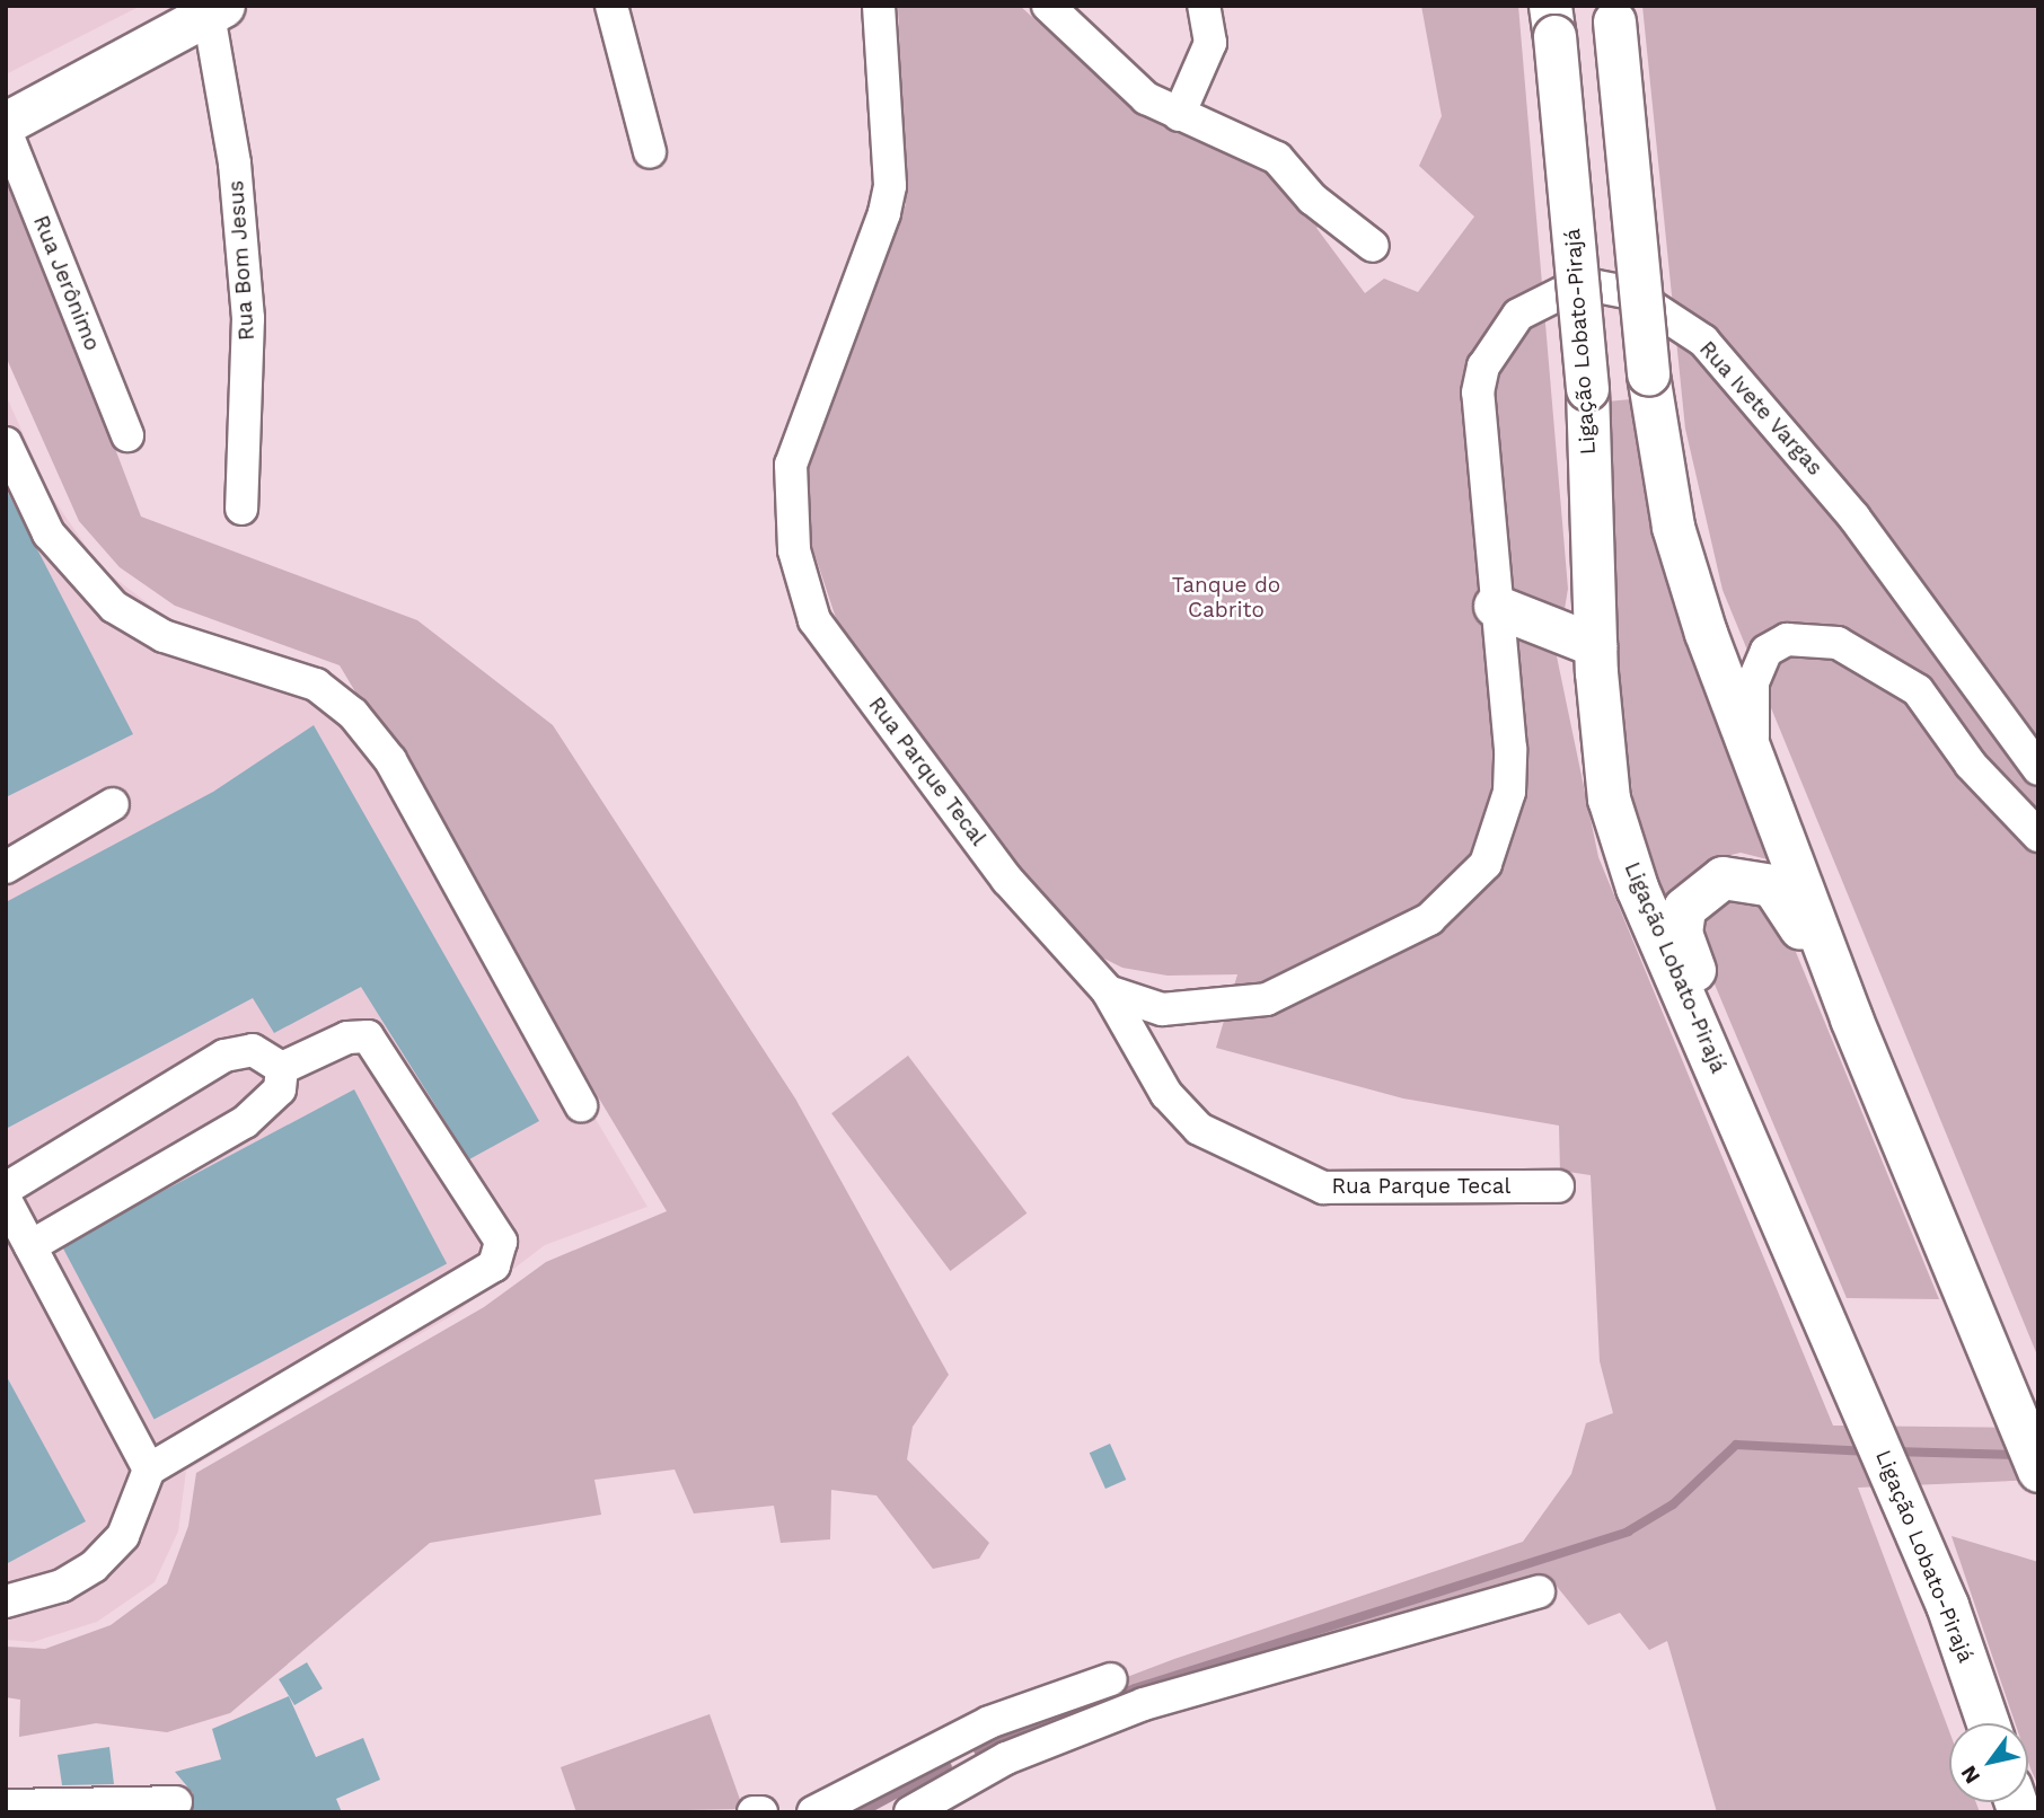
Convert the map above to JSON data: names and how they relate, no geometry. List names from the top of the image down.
{
  "streets": {
    "main road": ["Ligação Lobato-Pirajá"],
    "street": [
      "Rua Bom Jesus",
      "Rua Jerônimo",
      "Rua Ivete Vargas",
      "Rua Parque Tecal"
    ]
  },
  "crossings": [
    ["Rua Ivete Vargas", "Rua Parque Tecal"]
  ],
  "parks": ["Tanque do Cabrito"],
  "north": "bottom left"
}
